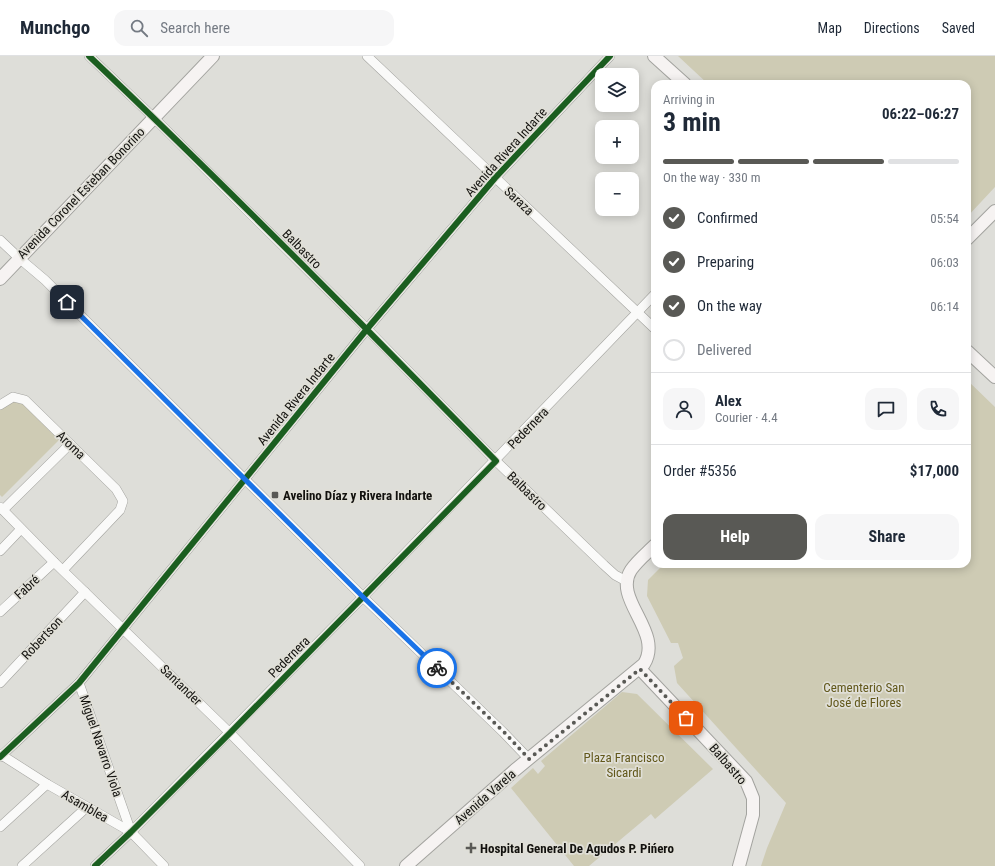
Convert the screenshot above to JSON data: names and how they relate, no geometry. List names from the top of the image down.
{
  "streets": {
    "main road": ["Avenida Coronel Esteban Bonorino", "Balbastro", "Avenida Varela"],
    "street": [
      "Avenida Rivera Indarte",
      "Saraza",
      "Pedernera",
      "Aroma",
      "Fabré",
      "Robertson",
      "Santander",
      "Miguel Navarro Viola",
      "Asamblea"
    ]
  },
  "crossings": [
    ["Avenida Rivera Indarte", "Saraza"],
    ["Avenida Rivera Indarte", "Balbastro"],
    ["Avenida Rivera Indarte", "Santander"],
    ["Avenida Rivera Indarte", "Miguel Navarro Viola"],
    ["Avenida Rivera Indarte", "Asamblea"],
    ["Avenida Coronel Esteban Bonorino", "Balbastro"],
    ["Saraza", "Pedernera"],
    ["Balbastro", "Pedernera"],
    ["Balbastro", "Avenida Varela"],
    ["Pedernera", "Santander"],
    ["Pedernera", "Miguel Navarro Viola"],
    ["Pedernera", "Asamblea"],
    ["Aroma", "Santander"],
    ["Fabré", "Santander"],
    ["Robertson", "Santander"],
    ["Miguel Navarro Viola", "Asamblea"]
  ],
  "parks": ["Cementerio San José de Flores", "Plaza Francisco Sicardi"],
  "places": {
    "transit": ["Avelino Díaz y Rivera Indarte"],
    "health": ["Hospital General De Agudos P. Pińero"]
  },
  "page": {
    "header": "Munchgo",
    "search": "Search here",
    "nav": ["Map", "Directions", "Saved"],
    "map_buttons": ["+", "−"],
    "heading": ["3 min", "Arriving in", "06:22–06:27"],
    "panel": [
      "Alex",
      "Courier · 4.4",
      "Order #5356",
      "$17,000"
    ],
    "bar": "On the way · 330 m",
    "list": [
      ["Confirmed", "05:54"],
      ["Preparing", "06:03"],
      ["On the way", "06:14"],
      "Delivered"
    ],
    "buttons": ["Help", "Share"]
  }
}
